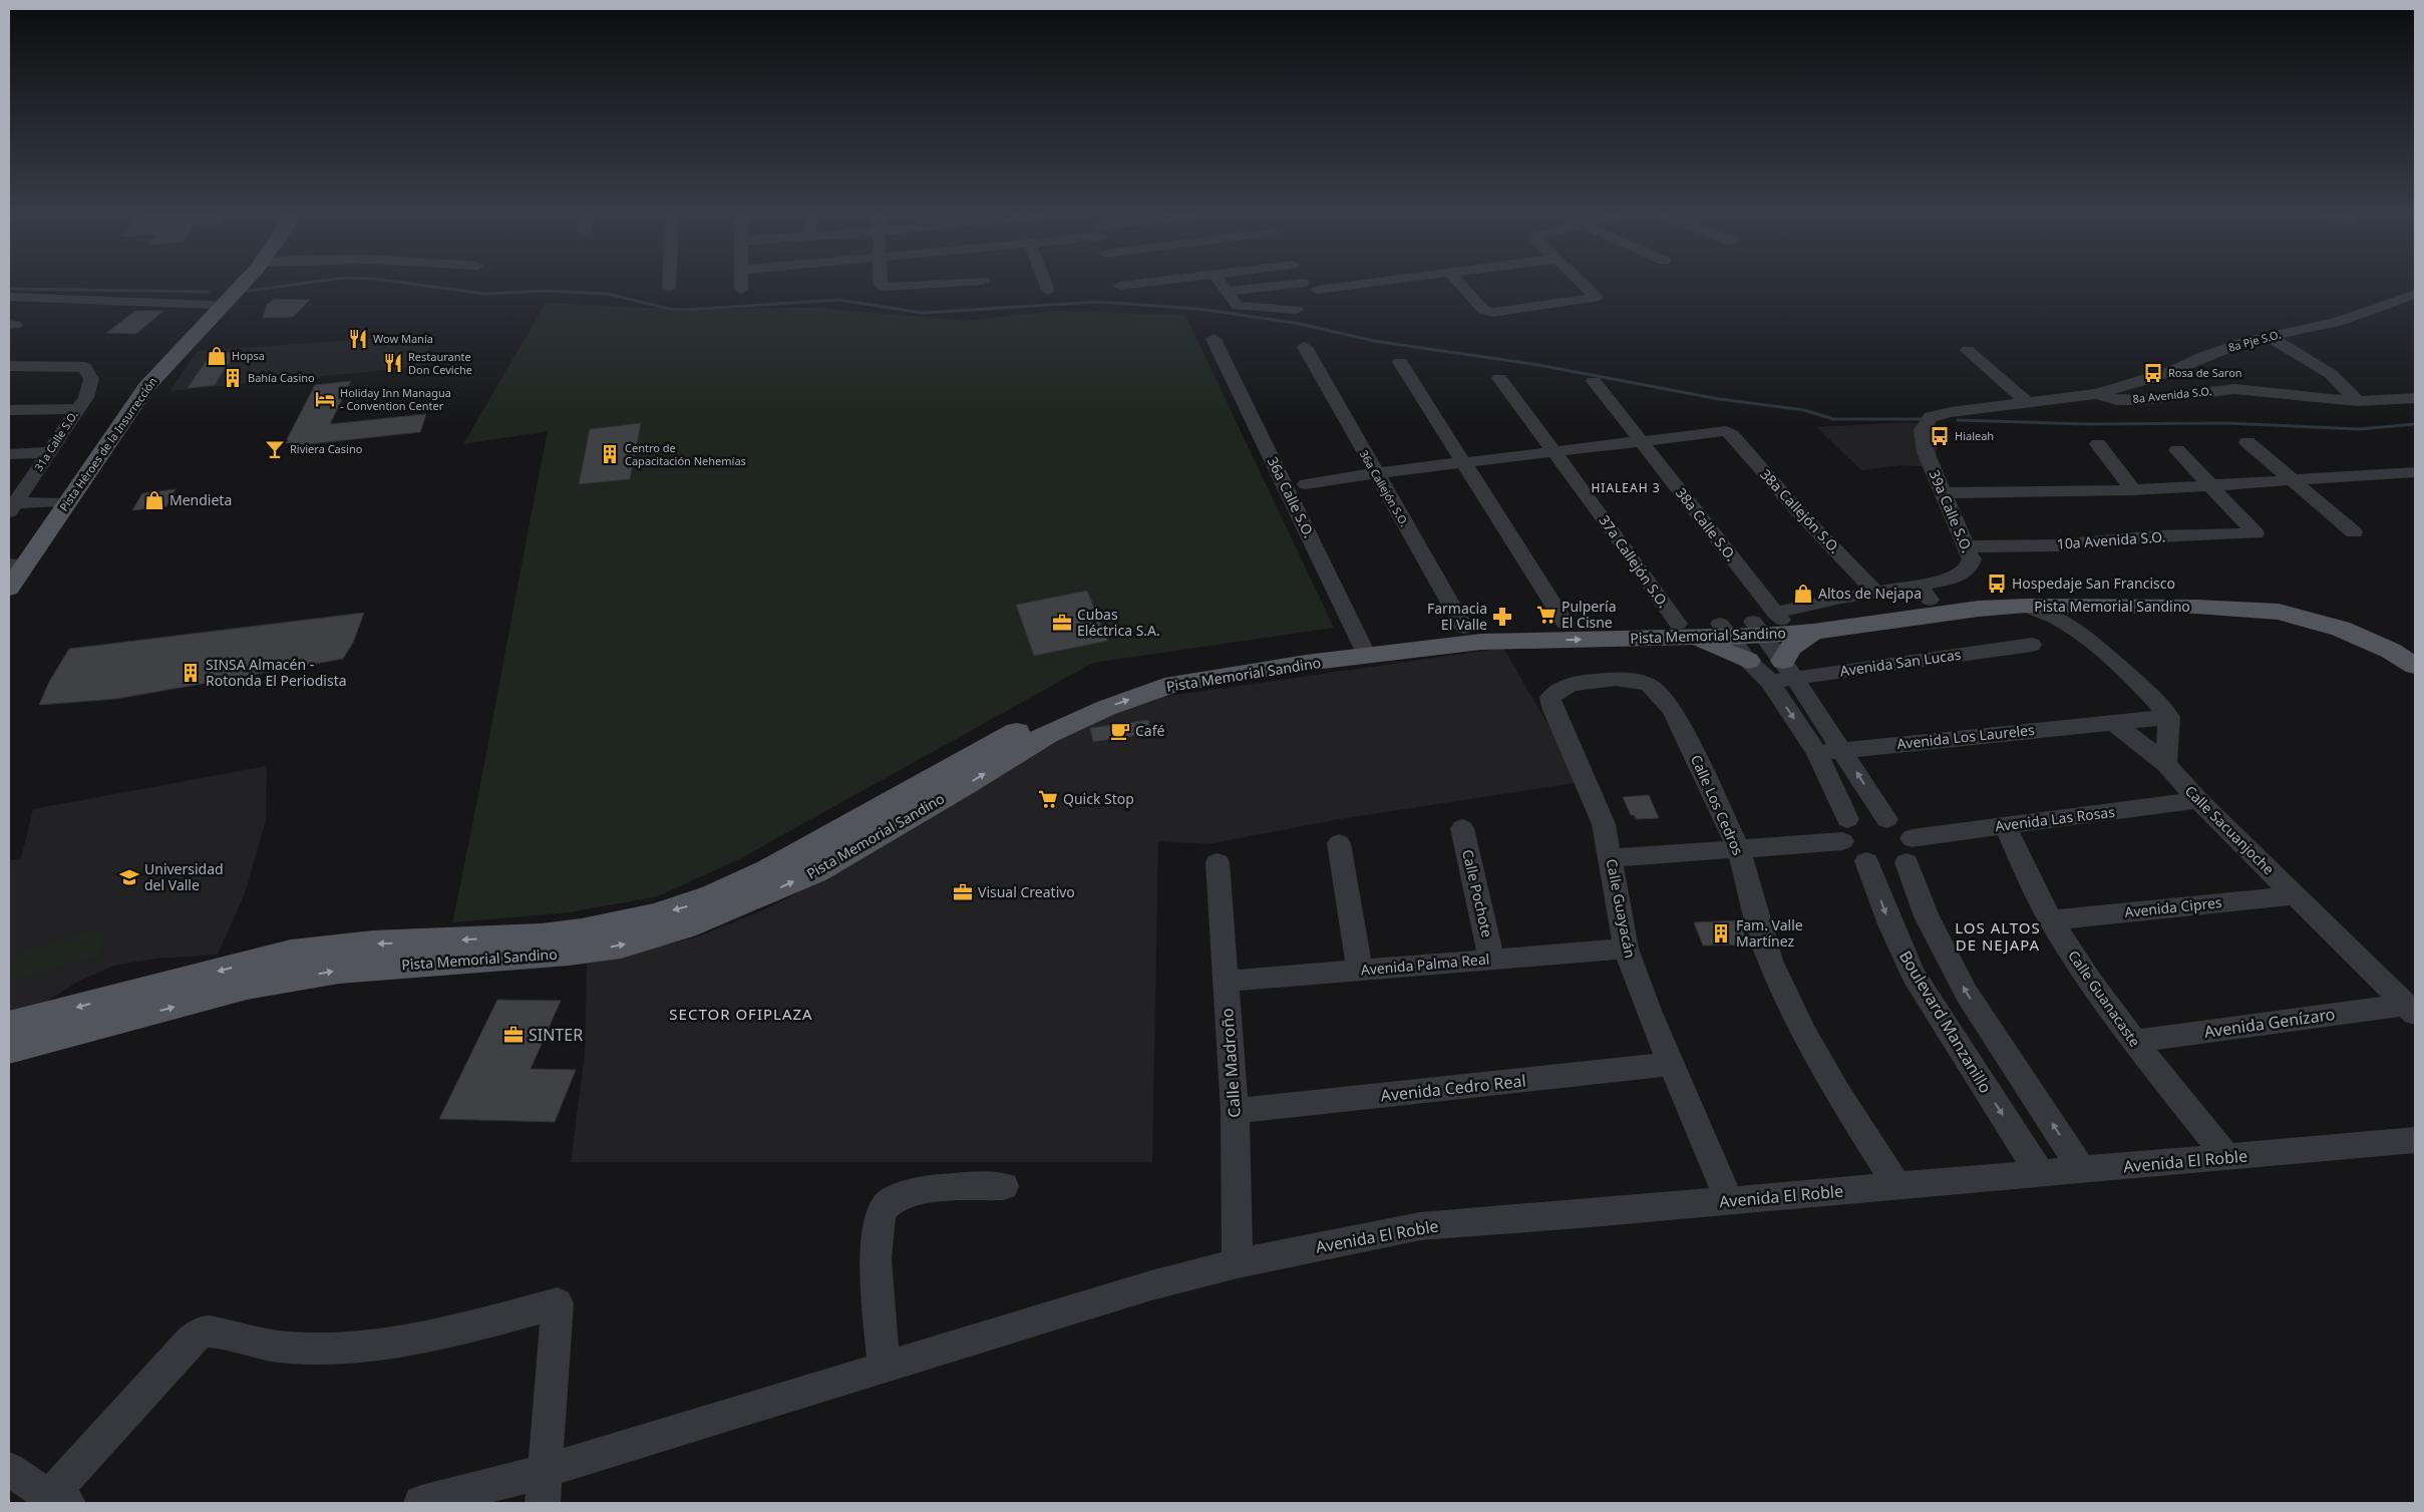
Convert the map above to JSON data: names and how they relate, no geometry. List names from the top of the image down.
{
  "streets": {
    "main road": ["Pista Héroes de la Insurrección", "Pista Memorial Sandino"],
    "street": [
      "8a Pje S.O.",
      "8a Avenida S.O.",
      "31a Calle S.O.",
      "36a Callejón S.O.",
      "36a Calle S.O.",
      "38a Callejón S.O.",
      "39a Calle S.O.",
      "38a Calle S.O.",
      "10a Avenida S.O.",
      "37a Callejón S.O.",
      "Avenida San Lucas",
      "Avenida Los Laureles",
      "Calle Los Cedros",
      "Avenida Las Rosas",
      "Calle Sacuanjoche",
      "Calle Pochote",
      "Avenida Cipres",
      "Calle Guayacán",
      "Avenida Palma Real",
      "Calle Guanacaste",
      "Boulevard Manzanillo",
      "Avenida Genízaro",
      "Calle Madroño",
      "Avenida Cedro Real",
      "Avenida El Roble"
    ]
  },
  "crossings": [
    ["8a Pje S.O.", "8a Avenida S.O."],
    ["8a Avenida S.O.", "39a Calle S.O."],
    ["36a Callejón S.O.", "Pista Memorial Sandino"],
    ["36a Calle S.O.", "Pista Memorial Sandino"],
    ["38a Callejón S.O.", "38a Calle S.O."],
    ["39a Calle S.O.", "10a Avenida S.O."],
    ["39a Calle S.O.", "Pista Memorial Sandino"],
    ["38a Calle S.O.", "Pista Memorial Sandino"],
    ["37a Callejón S.O.", "Pista Memorial Sandino"],
    ["Calle Los Cedros", "Calle Guayacán"],
    ["Calle Los Cedros", "Avenida El Roble"],
    ["Avenida Las Rosas", "Calle Sacuanjoche"],
    ["Avenida Las Rosas", "Calle Guanacaste"],
    ["Avenida Las Rosas", "Boulevard Manzanillo"],
    ["Calle Sacuanjoche", "Avenida Cipres"],
    ["Calle Sacuanjoche", "Avenida Genízaro"],
    ["Calle Pochote", "Avenida Palma Real"],
    ["Avenida Cipres", "Calle Guanacaste"],
    ["Calle Guayacán", "Avenida Palma Real"],
    ["Calle Guayacán", "Avenida Cedro Real"],
    ["Calle Guayacán", "Avenida El Roble"],
    ["Avenida Palma Real", "Calle Madroño"],
    ["Calle Guanacaste", "Avenida Genízaro"],
    ["Calle Guanacaste", "Avenida El Roble"],
    ["Boulevard Manzanillo", "Avenida El Roble"],
    ["Calle Madroño", "Avenida Cedro Real"],
    ["Calle Madroño", "Avenida El Roble"]
  ],
  "districts": ["HIALEAH 3", "LOS ALTOS DE NEJAPA", "SECTOR OFIPLAZA"],
  "places": {
    "restaurant": ["Wow Manía", "Restaurante Don Ceviche"],
    "shop": ["Hopsa", "Mendieta", "Altos de Nejapa"],
    "bus stop": ["Rosa de Saron", "Hialeah", "Hospedaje San Francisco"],
    "building": [
      "Bahía Casino",
      "Centro de Capacitación Nehemías",
      "SINSA Almacén - Rotonda El Periodista",
      "Fam. Valle Martínez"
    ],
    "hotel": ["Holiday Inn Managua - Convention Center"],
    "bar": ["Riviera Casino"],
    "supermarket": ["Pulpería El Cisne", "Quick Stop"],
    "pharmacy": ["Farmacia El Valle"],
    "office": ["Cubas Eléctrica S.A.", "Visual Creativo", "SINTER"],
    "cafe": ["Café"],
    "school or university": ["Universidad del Valle"]
  }
}
